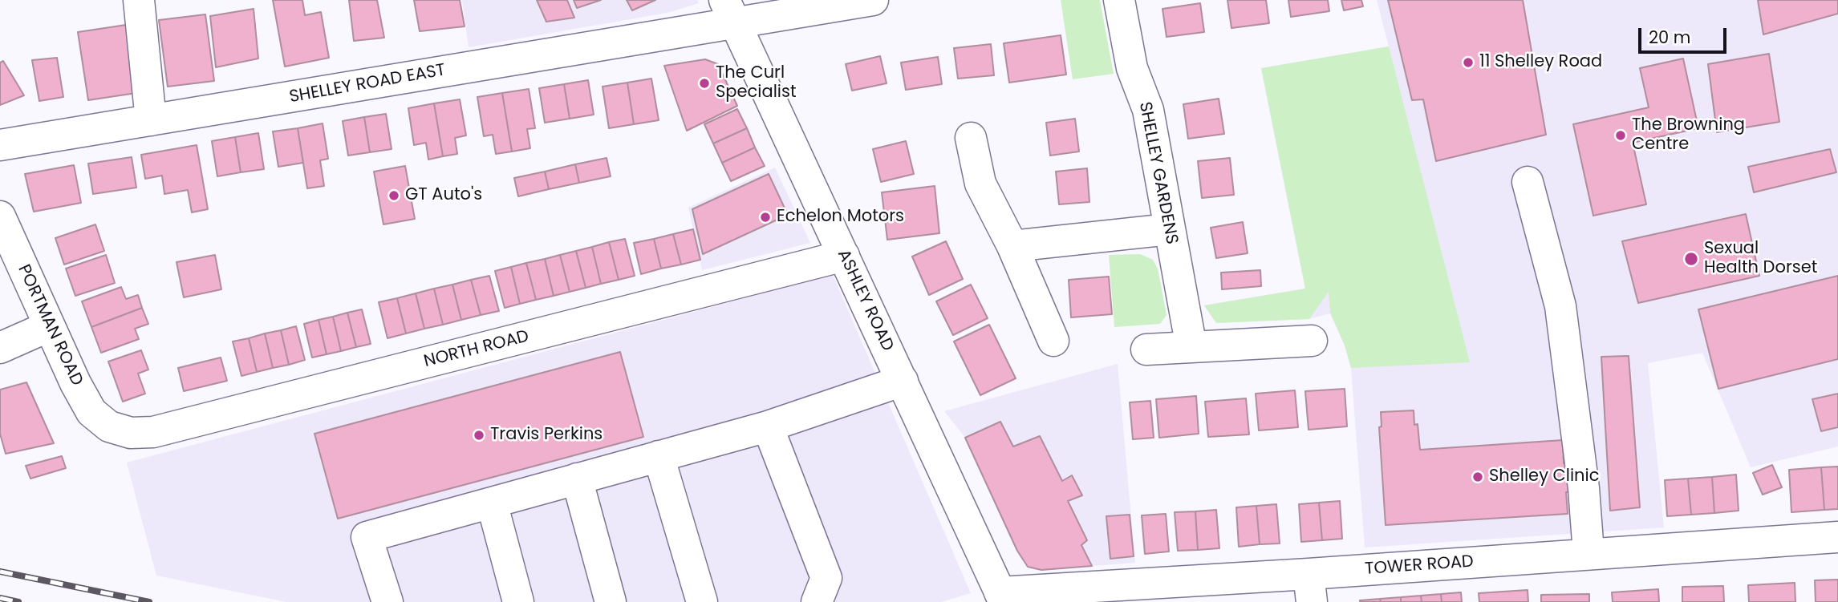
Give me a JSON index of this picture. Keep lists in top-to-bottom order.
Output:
{
  "streets": {
    "street": [
      "SHELLEY ROAD EAST",
      "SHELLEY GARDENS",
      "ASHLEY ROAD",
      "PORTMAN ROAD",
      "NORTH ROAD",
      "TOWER ROAD"
    ]
  },
  "crossings": [
    ["SHELLEY ROAD EAST", "ASHLEY ROAD"],
    ["ASHLEY ROAD", "NORTH ROAD"],
    ["ASHLEY ROAD", "TOWER ROAD"],
    ["PORTMAN ROAD", "NORTH ROAD"]
  ],
  "places": [
    "11 Shelley Road",
    "The Curl Specialist",
    "The Browning Centre",
    "GT Auto's",
    "Echelon Motors",
    "Sexual Health Dorset",
    "Travis Perkins",
    "Shelley Clinic"
  ],
  "scale_bar": "20 m"
}
